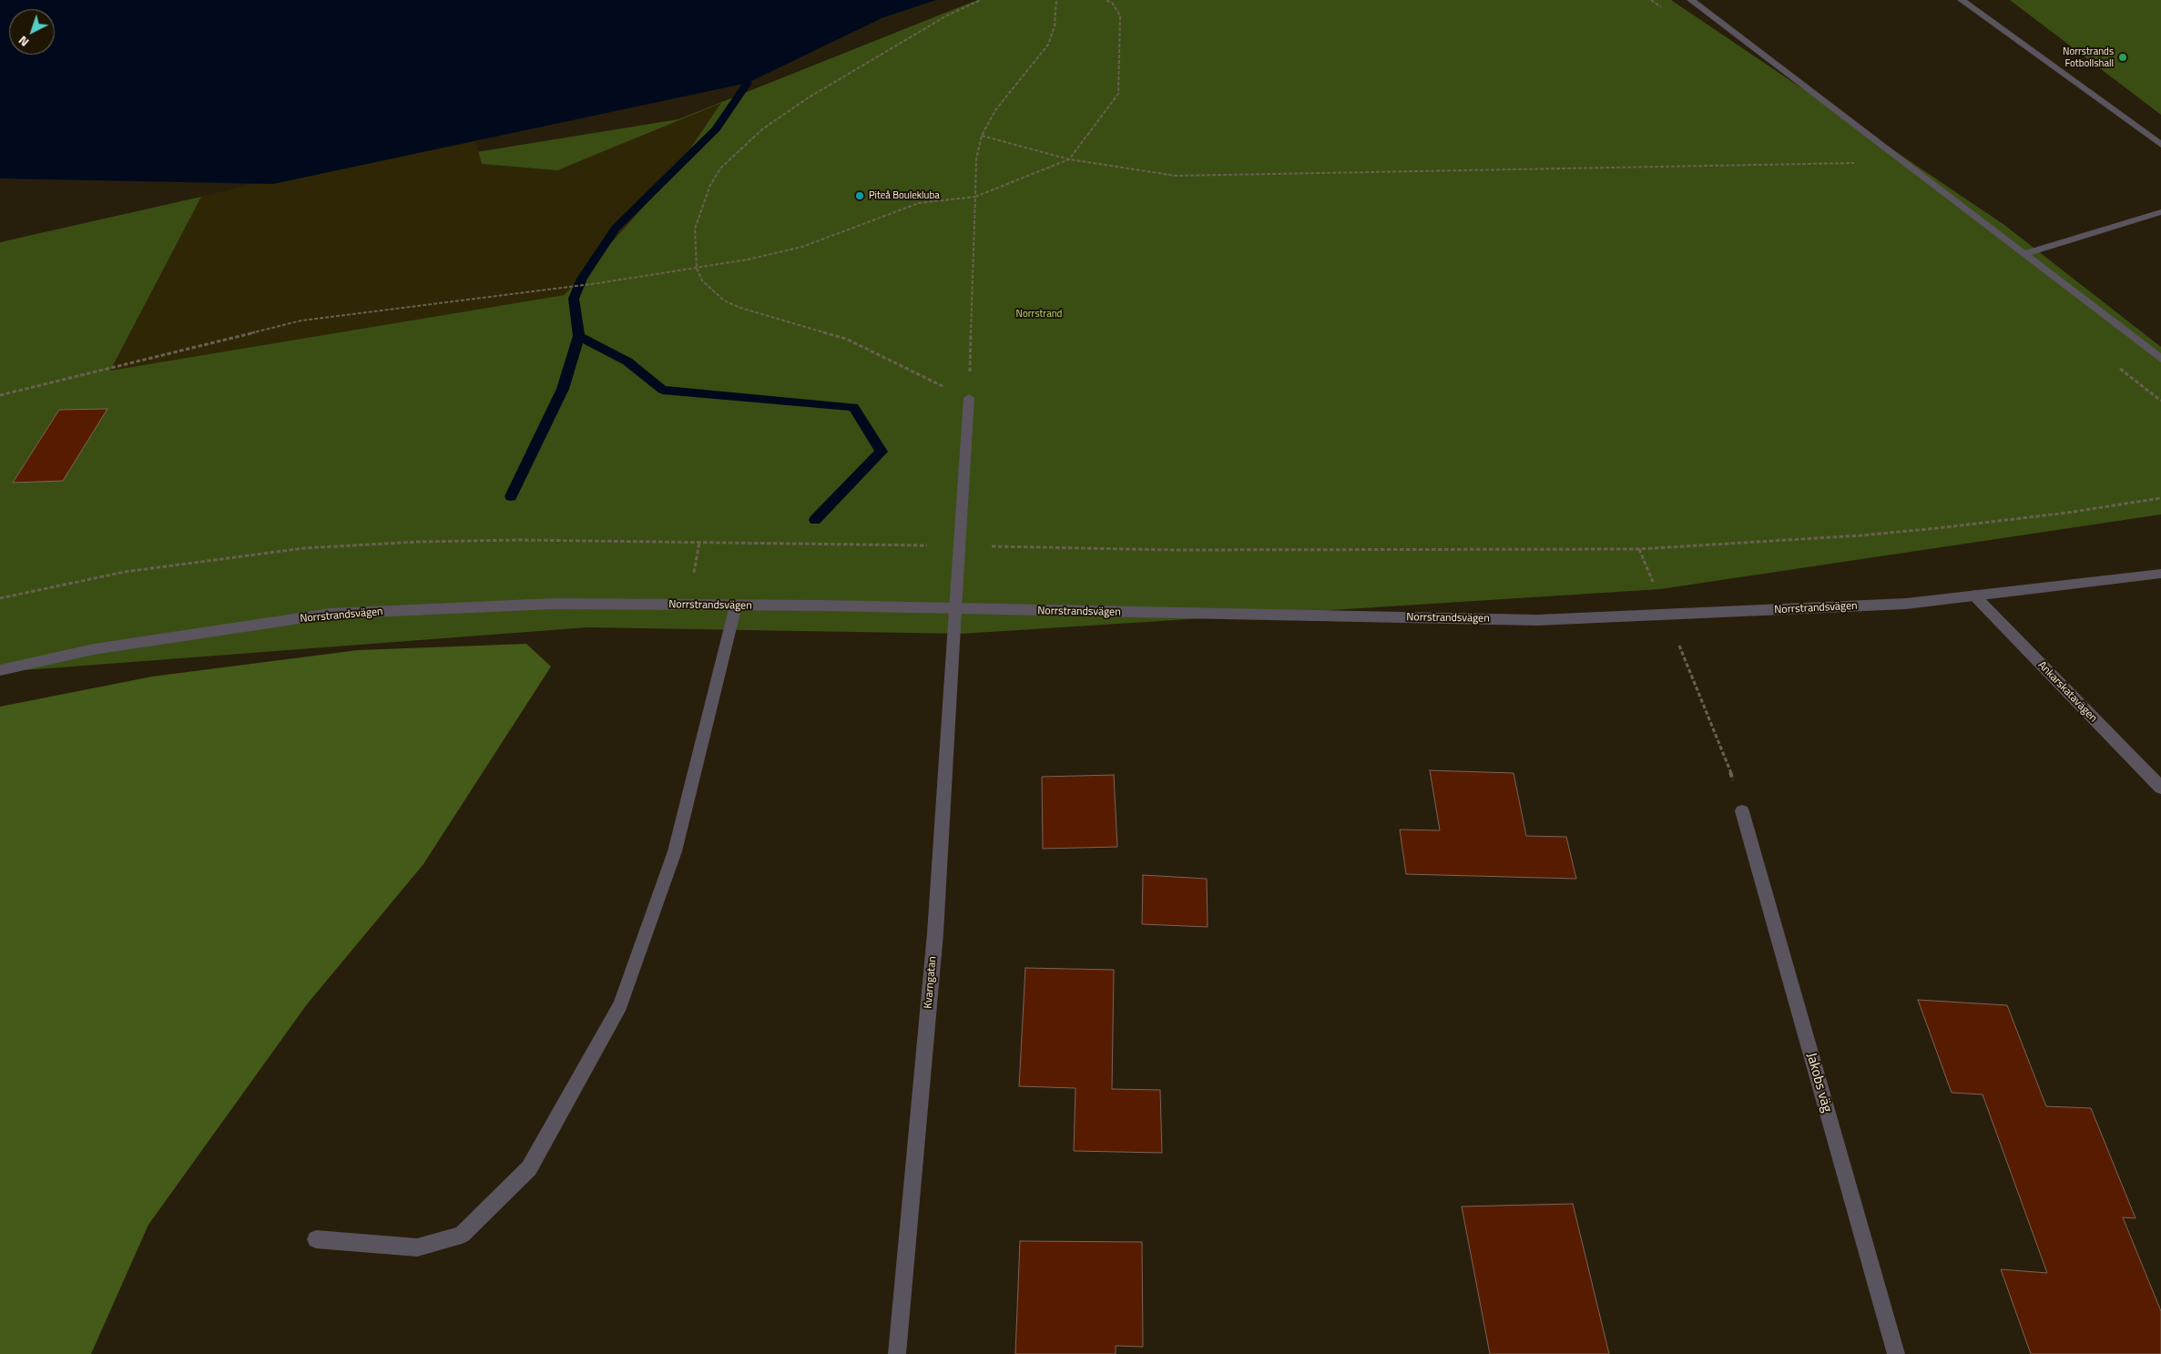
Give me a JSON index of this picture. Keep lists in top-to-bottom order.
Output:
{
  "streets": {
    "street": [
      "Norrstrandsvägen",
      "Ankarskatavägen",
      "Kvarngatan",
      "Jakobs väg"
    ]
  },
  "crossings": [
    ["Norrstrandsvägen", "Ankarskatavägen"],
    ["Norrstrandsvägen", "Kvarngatan"]
  ],
  "parks": ["Norrstrand"],
  "places": ["Norrstrands Fotbollshall", "Piteå Boulekluba"],
  "north": "bottom left"
}
